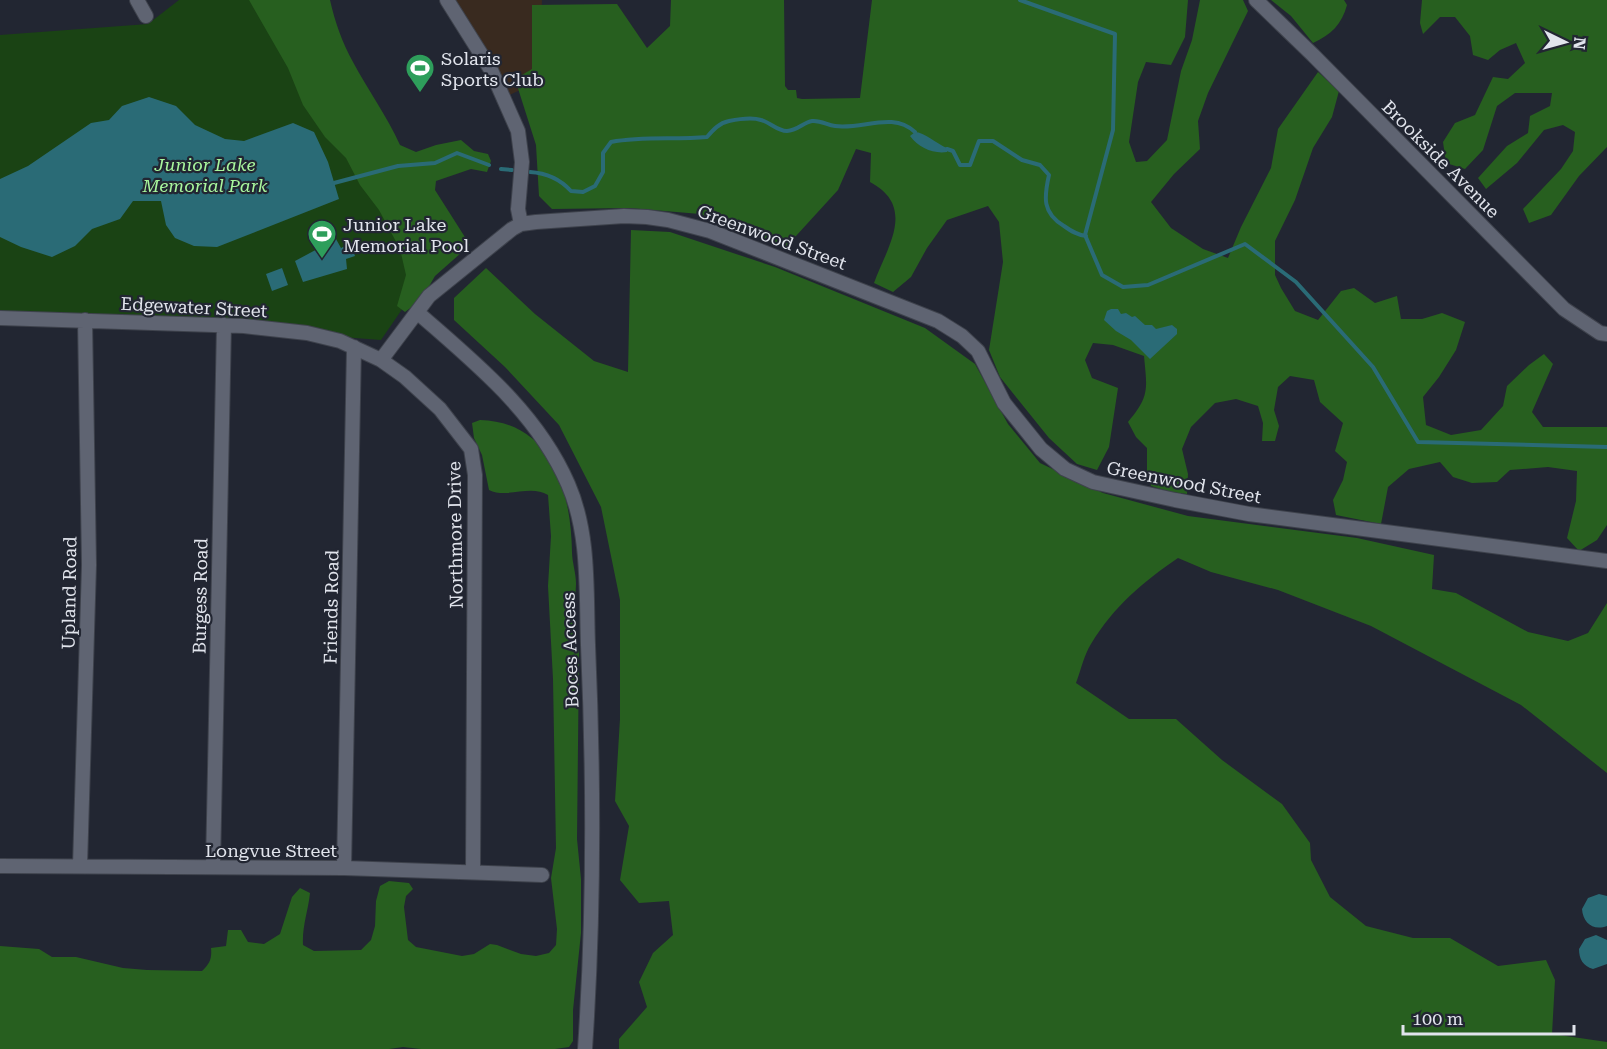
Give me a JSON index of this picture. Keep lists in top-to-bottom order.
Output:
{
  "streets": {
    "street": [
      "Brookside Avenue",
      "Greenwood Street",
      "Edgewater Street",
      "Northmore Drive",
      "Upland Road",
      "Burgess Road",
      "Friends Road",
      "Boces Access",
      "Longvue Street"
    ]
  },
  "crossings": [
    ["Edgewater Street", "Northmore Drive"],
    ["Edgewater Street", "Upland Road"],
    ["Edgewater Street", "Burgess Road"],
    ["Edgewater Street", "Friends Road"],
    ["Northmore Drive", "Longvue Street"],
    ["Upland Road", "Longvue Street"],
    ["Burgess Road", "Longvue Street"],
    ["Friends Road", "Longvue Street"]
  ],
  "parks": ["Junior Lake Memorial Park"],
  "places": {
    "sports": ["Solaris Sports Club", "Junior Lake Memorial Pool"]
  },
  "scale_bar": "100 m",
  "north": "right"
}
